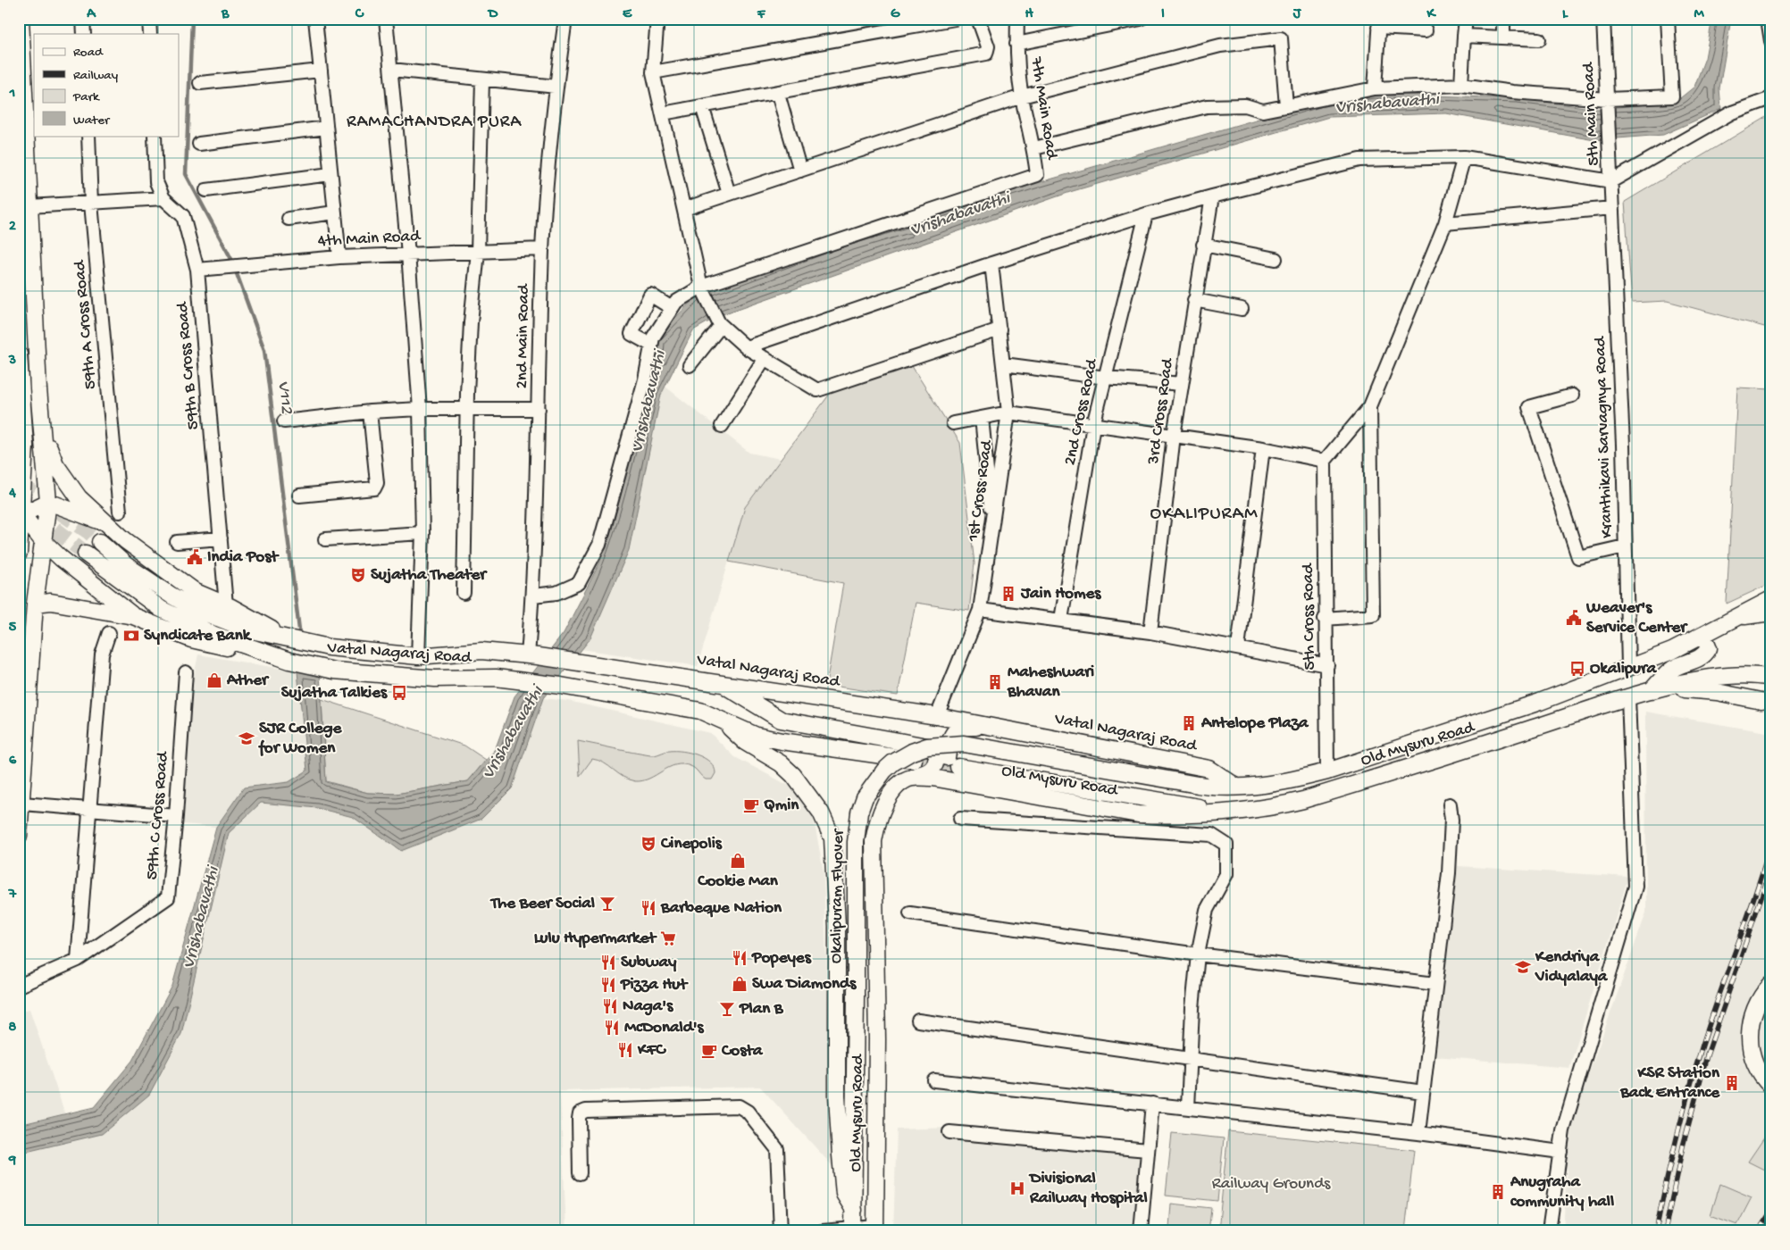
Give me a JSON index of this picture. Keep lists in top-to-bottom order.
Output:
{
  "streets": {
    "main road": ["Vatal Nagaraj Road", "Old Mysuru Road", "Okalipuram Flyover"],
    "street": [
      "7th Main Road",
      "5th Main Road",
      "4th Main Road",
      "59th A Cross Road",
      "2nd Main Road",
      "59th B Cross Road",
      "3rd Cross Road",
      "2nd Cross Road",
      "Kranthikavi Sarvagnya Road",
      "1st Cross Road",
      "5th Cross Road",
      "59th C Cross Road"
    ]
  },
  "crossings": [
    ["5th Main Road", "Kranthikavi Sarvagnya Road"],
    ["4th Main Road", "2nd Main Road"],
    ["4th Main Road", "59th B Cross Road"],
    ["2nd Main Road", "Vatal Nagaraj Road"],
    ["Kranthikavi Sarvagnya Road", "Old Mysuru Road"],
    ["1st Cross Road", "Vatal Nagaraj Road"],
    ["5th Cross Road", "Old Mysuru Road"],
    ["Vatal Nagaraj Road", "Old Mysuru Road"],
    ["Vatal Nagaraj Road", "Okalipuram Flyover"],
    ["Old Mysuru Road", "Okalipuram Flyover"]
  ],
  "districts": ["RAMACHANDRA PURA", "OKALIPURAM"],
  "water": ["Vrishabavathi", "V112"],
  "parks": ["Railway Grounds"],
  "places": {
    "public building": ["India Post", "Weaver's Service Center"],
    "theatre": ["Sujatha Theater", "Cinepolis"],
    "building": [
      "Jain Homes",
      "Maheshwari Bhavan",
      "Antelope Plaza",
      "KSR Station Back Entrance",
      "Anugraha community hall"
    ],
    "bank": ["Syndicate Bank"],
    "bus stop": ["Okalipura", "Sujatha Talkies"],
    "shop": ["Ather", "Cookie Man", "Swa Diamonds"],
    "school or university": ["SJR College for Women", "Kendriya Vidyalaya"],
    "cafe": ["Qmin", "Costa"],
    "bar": ["The Beer Social", "Plan B"],
    "restaurant": [
      "Barbeque Nation",
      "Popeyes",
      "Subway",
      "Pizza Hut",
      "Naga's",
      "McDonald's",
      "KFC"
    ],
    "supermarket": ["Lulu Hypermarket"],
    "hospital": ["Divisional Railway Hospital"]
  },
  "legend": [
    "Road",
    "Railway",
    "Park",
    "Water"
  ],
  "grid": {
    "columns": [
      "A",
      "B",
      "C",
      "D",
      "E",
      "F",
      "G",
      "H",
      "I",
      "J",
      "K",
      "L",
      "M"
    ],
    "rows": [
      "1",
      "2",
      "3",
      "4",
      "5",
      "6",
      "7",
      "8",
      "9"
    ]
  }
}
